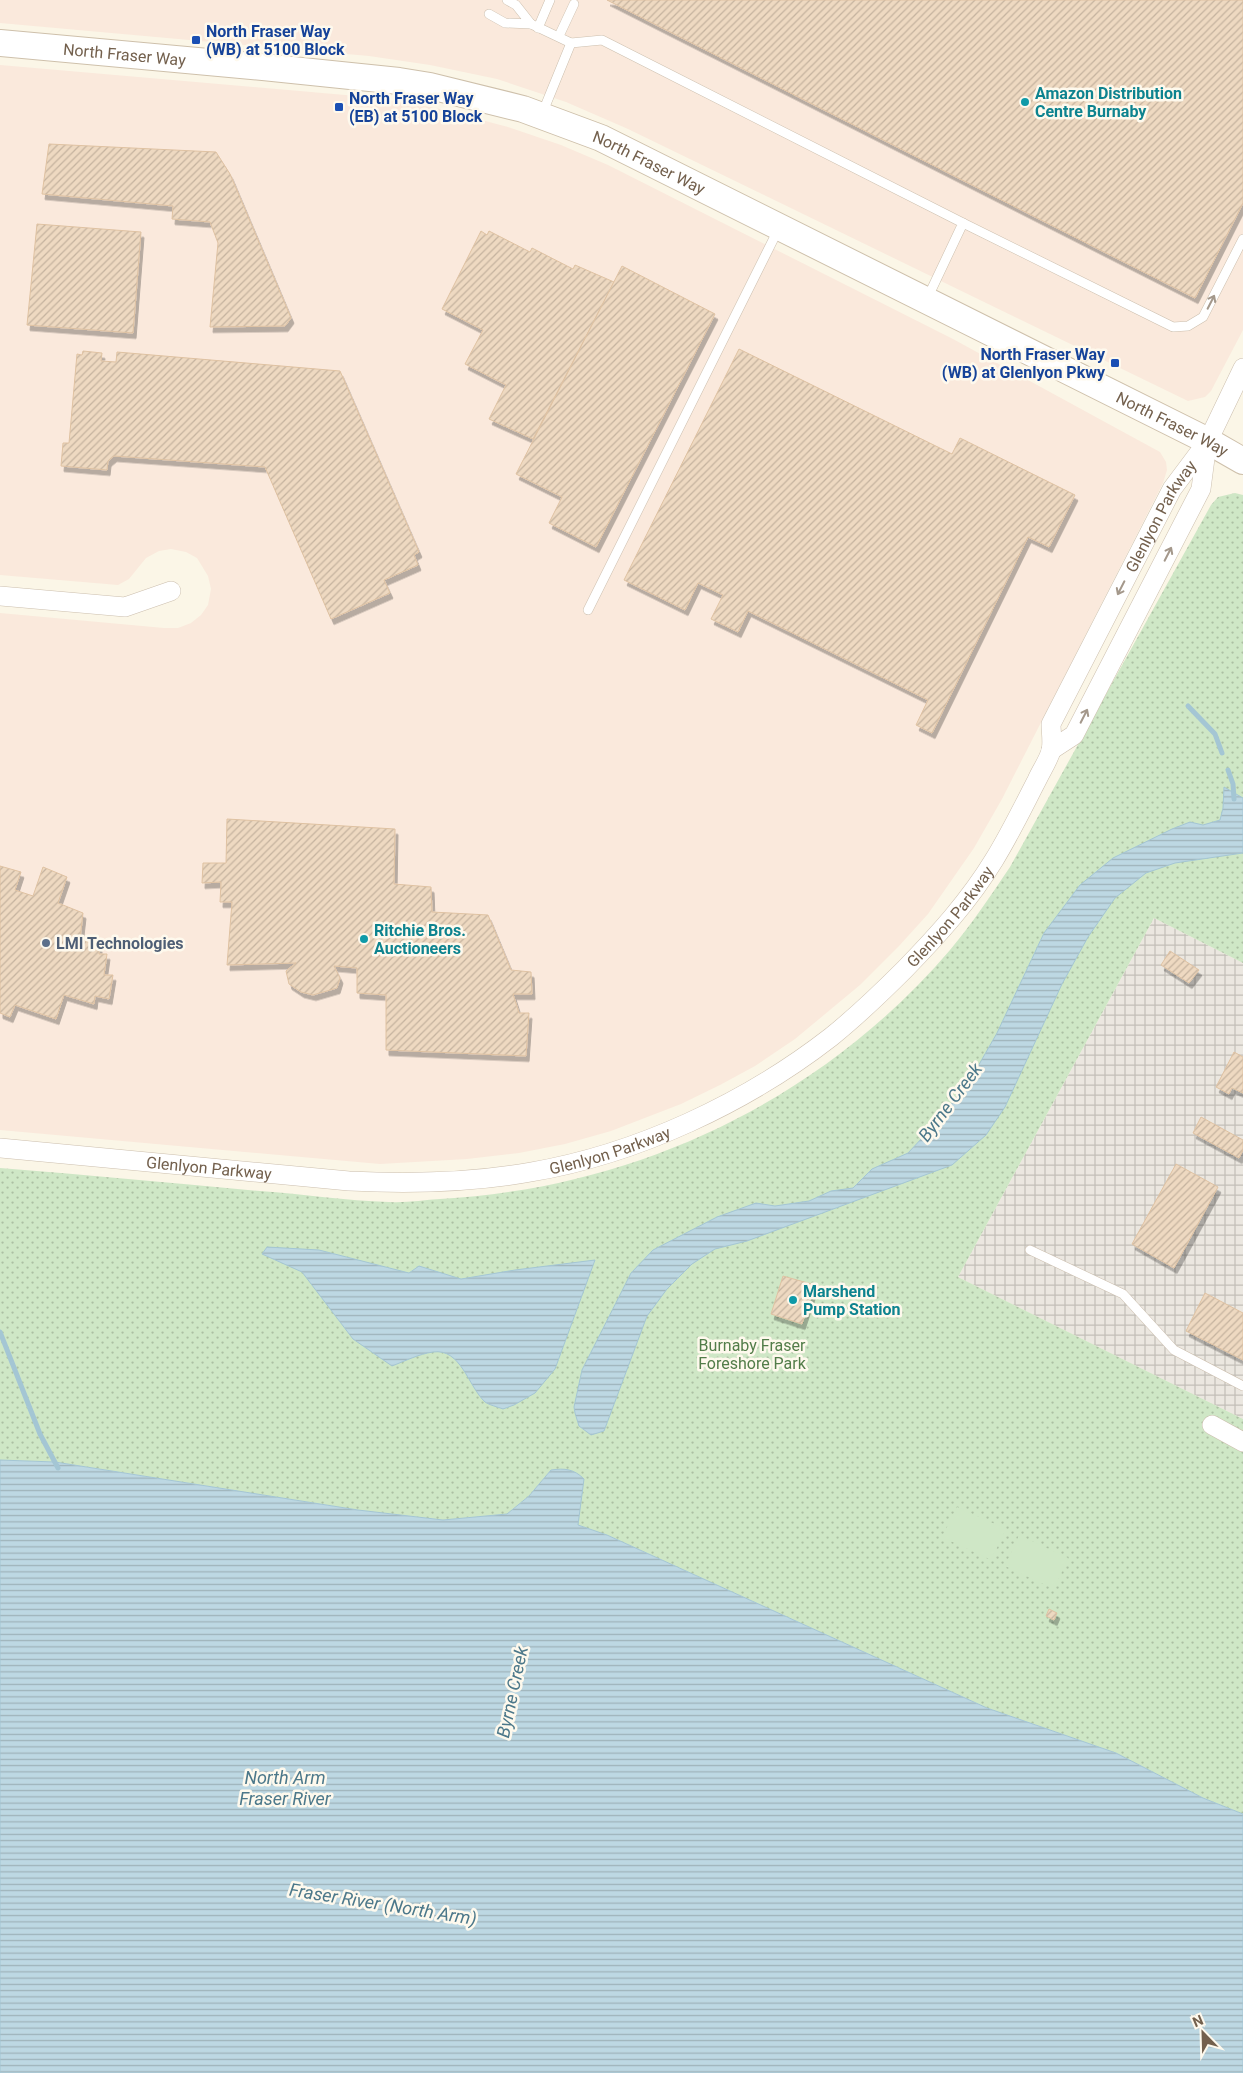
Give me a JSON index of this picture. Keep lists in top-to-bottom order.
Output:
{
  "streets": {
    "street": ["North Fraser Way", "Glenlyon Parkway"]
  },
  "crossings": [
    ["North Fraser Way", "Glenlyon Parkway"]
  ],
  "water": ["Byrne Creek", "North Arm Fraser River", "Fraser River (North Arm)"],
  "parks": ["Burnaby Fraser Foreshore Park"],
  "places": {
    "transit": ["North Fraser Way (WB) at 5100 Block", "North Fraser Way (EB) at 5100 Block", "North Fraser Way (WB) at Glenlyon Pkwy"],
    "other": [
      "Amazon Distribution Centre Burnaby",
      "Ritchie Bros. Auctioneers",
      "LMI Technologies",
      "Marshend Pump Station"
    ]
  },
  "north": "top left"
}
